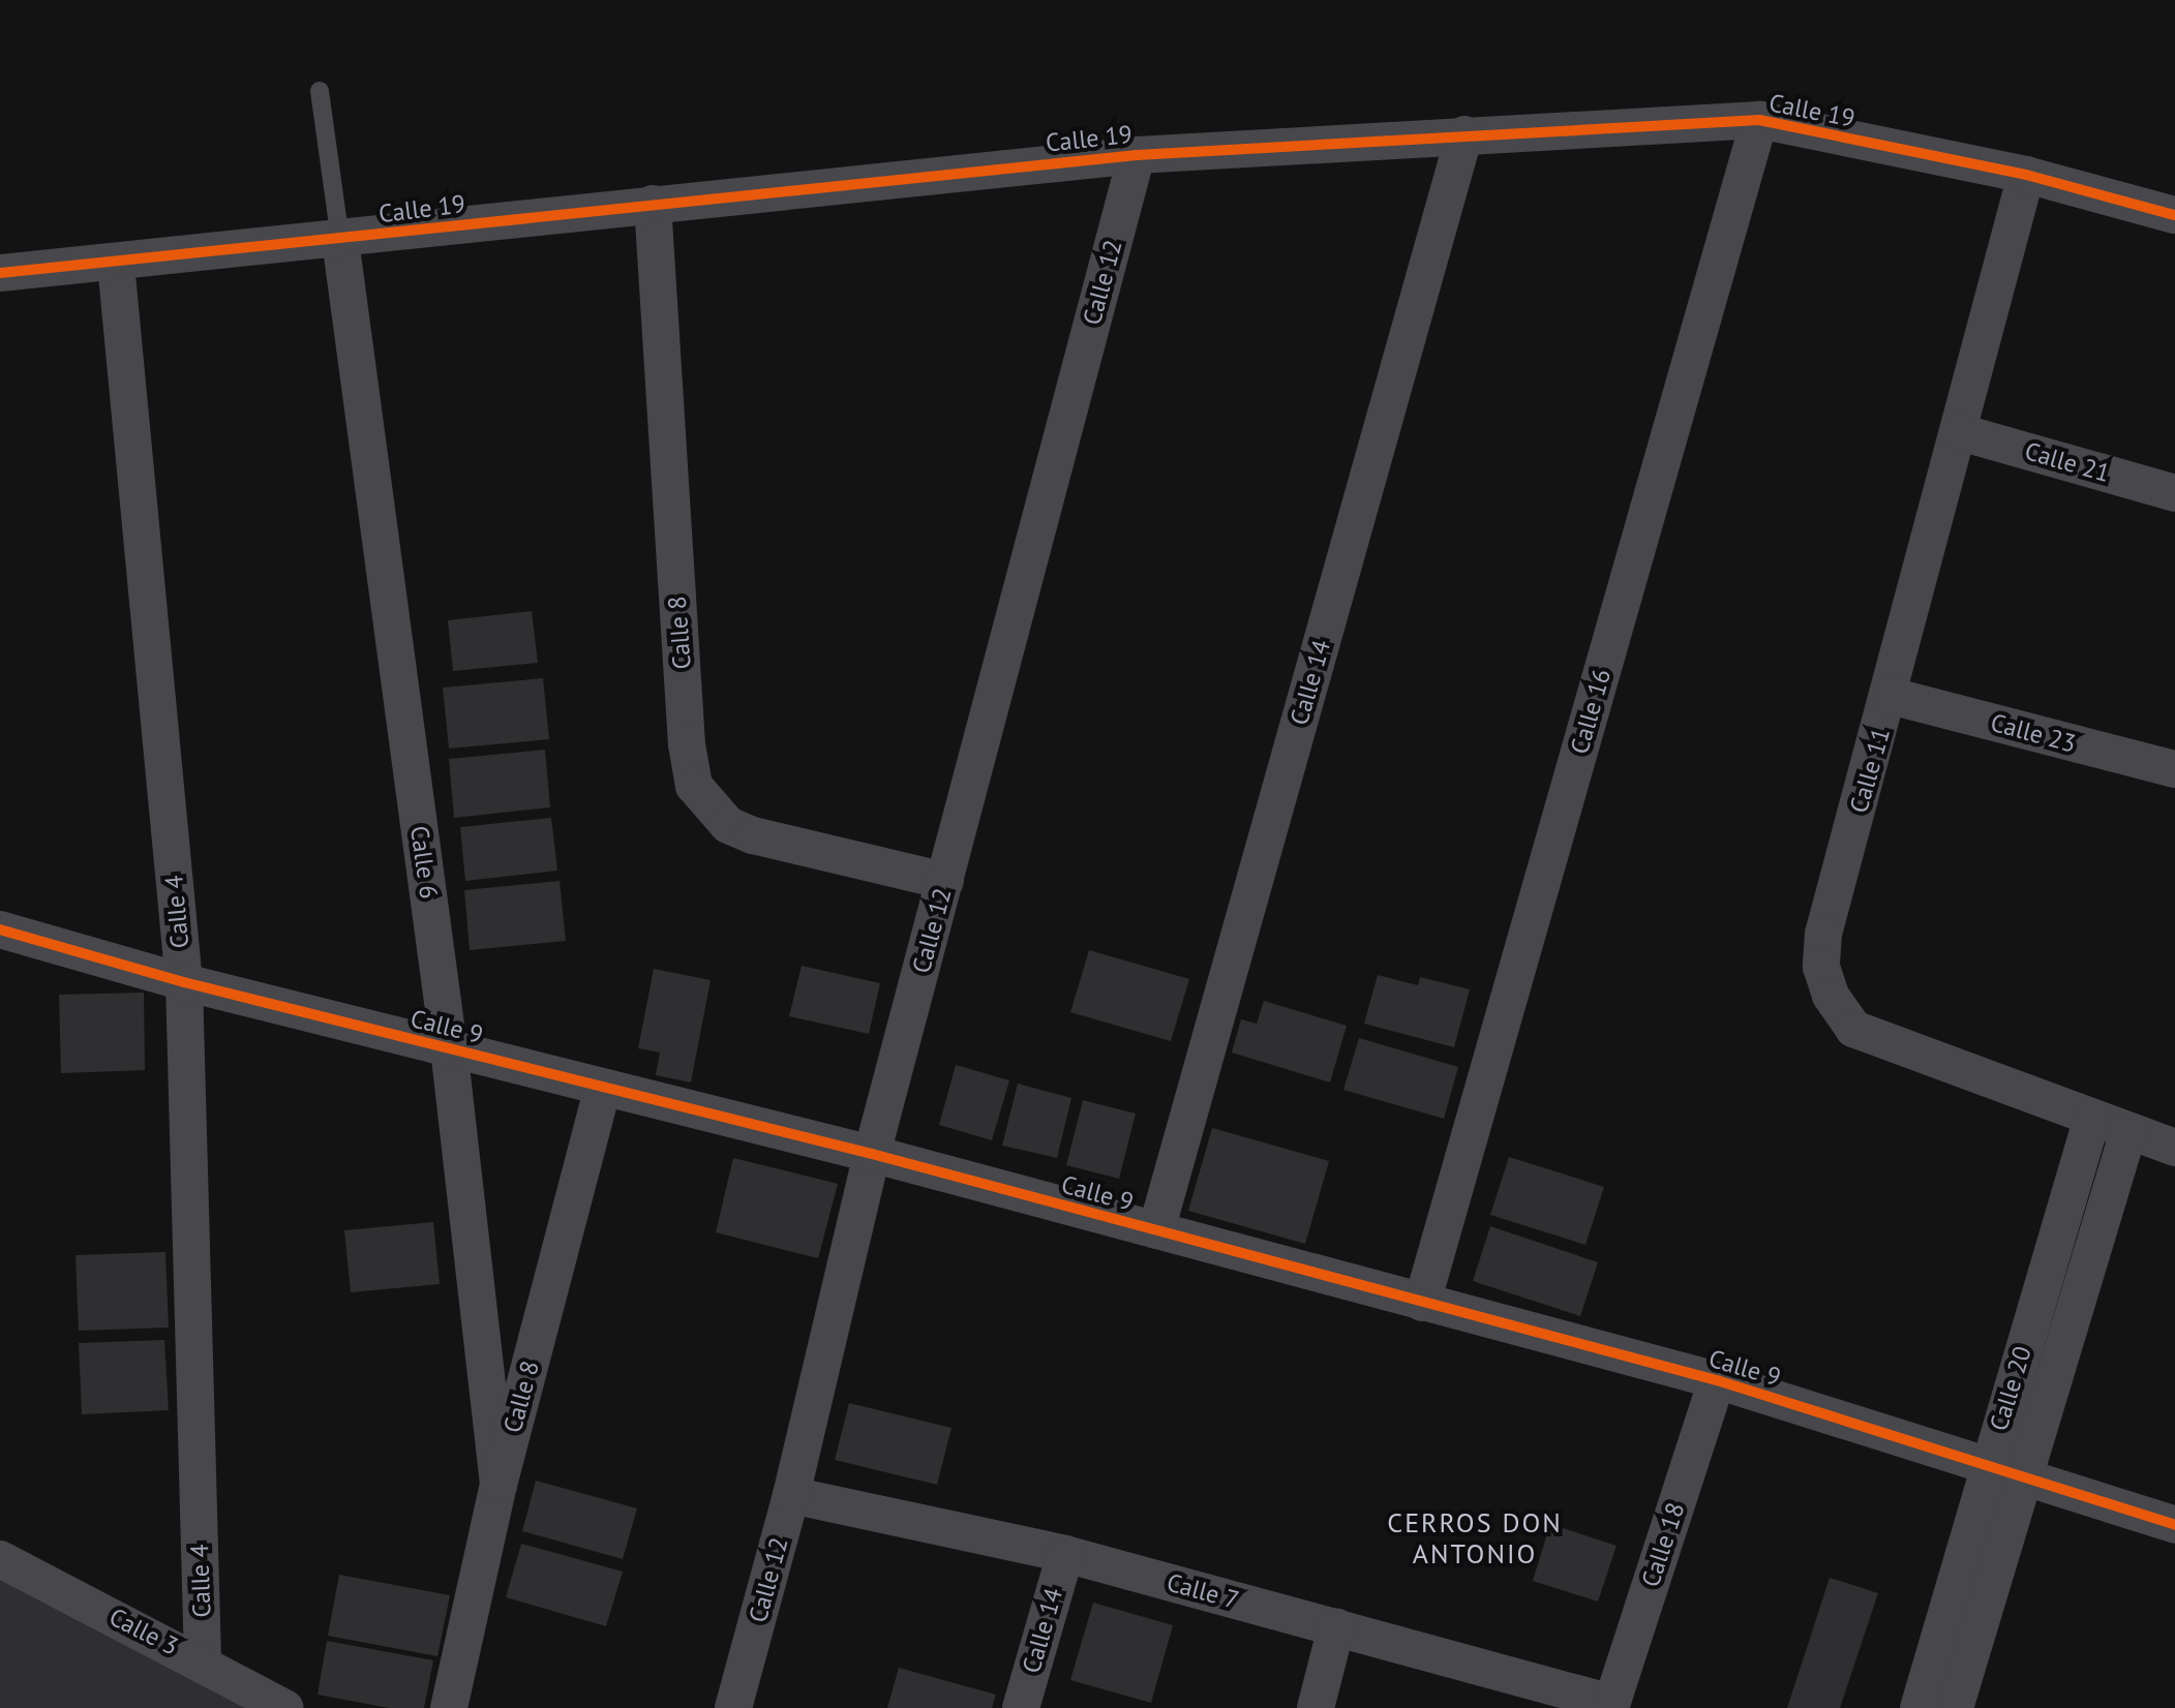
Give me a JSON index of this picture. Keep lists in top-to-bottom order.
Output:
{
  "streets": {
    "street": [
      "Calle 19",
      "Calle 12",
      "Calle 21",
      "Calle 8",
      "Calle 14",
      "Calle 16",
      "Calle 23",
      "Calle 11",
      "Calle 6",
      "Calle 4",
      "Calle 9",
      "Calle 20",
      "Calle 18",
      "Calle 7",
      "Calle 3"
    ]
  },
  "crossings": [
    ["Calle 19", "Calle 12"],
    ["Calle 19", "Calle 8"],
    ["Calle 19", "Calle 14"],
    ["Calle 19", "Calle 16"],
    ["Calle 19", "Calle 11"],
    ["Calle 19", "Calle 6"],
    ["Calle 19", "Calle 4"],
    ["Calle 12", "Calle 8"],
    ["Calle 12", "Calle 9"],
    ["Calle 12", "Calle 7"],
    ["Calle 21", "Calle 11"],
    ["Calle 8", "Calle 6"],
    ["Calle 8", "Calle 9"],
    ["Calle 14", "Calle 9"],
    ["Calle 14", "Calle 7"],
    ["Calle 16", "Calle 9"],
    ["Calle 23", "Calle 11"],
    ["Calle 11", "Calle 20"],
    ["Calle 6", "Calle 9"],
    ["Calle 4", "Calle 9"],
    ["Calle 4", "Calle 3"],
    ["Calle 9", "Calle 20"],
    ["Calle 9", "Calle 18"],
    ["Calle 18", "Calle 7"]
  ],
  "districts": ["CERROS DON ANTONIO"]
}
